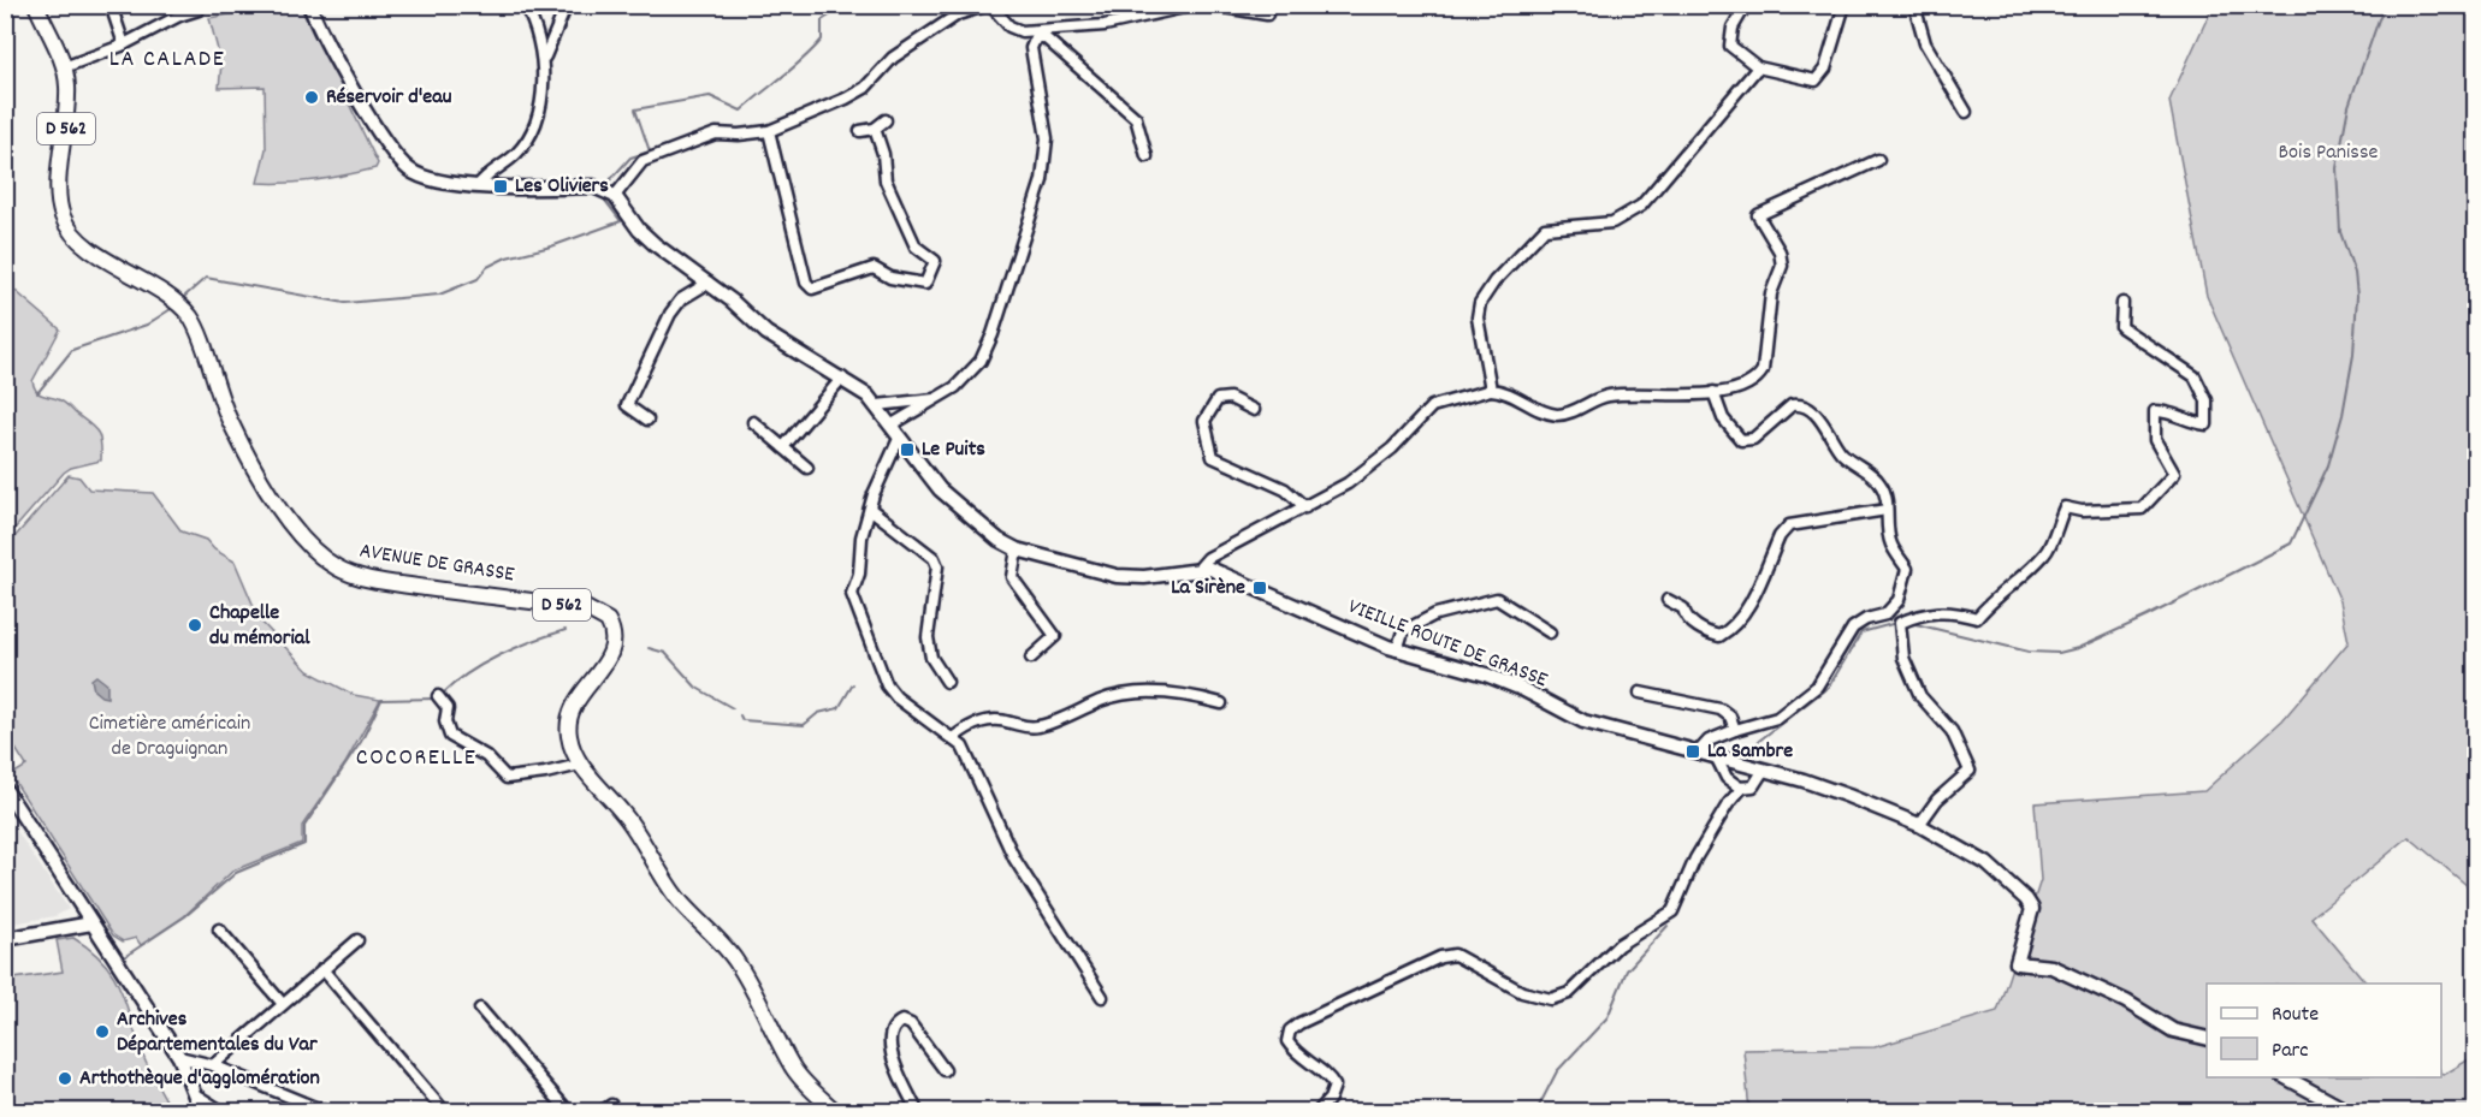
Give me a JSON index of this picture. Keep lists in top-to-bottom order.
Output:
{
  "streets": {
    "main road": ["D 562", "AVENUE DE GRASSE"],
    "street": ["VIEILLE ROUTE DE GRASSE"]
  },
  "districts": ["LA CALADE", "COCORELLE"],
  "parks": ["Bois Panisse", "Cimetière américain de Draguignan"],
  "places": {
    "other": [
      "Réservoir d'eau",
      "Chapelle du mémorial",
      "Archives Départementales du Var",
      "Arthothèque d'agglomération"
    ],
    "transit": [
      "Les Oliviers",
      "Le Puits",
      "La Sirène",
      "La Sambre"
    ]
  },
  "legend": ["Route", "Parc"]
}
